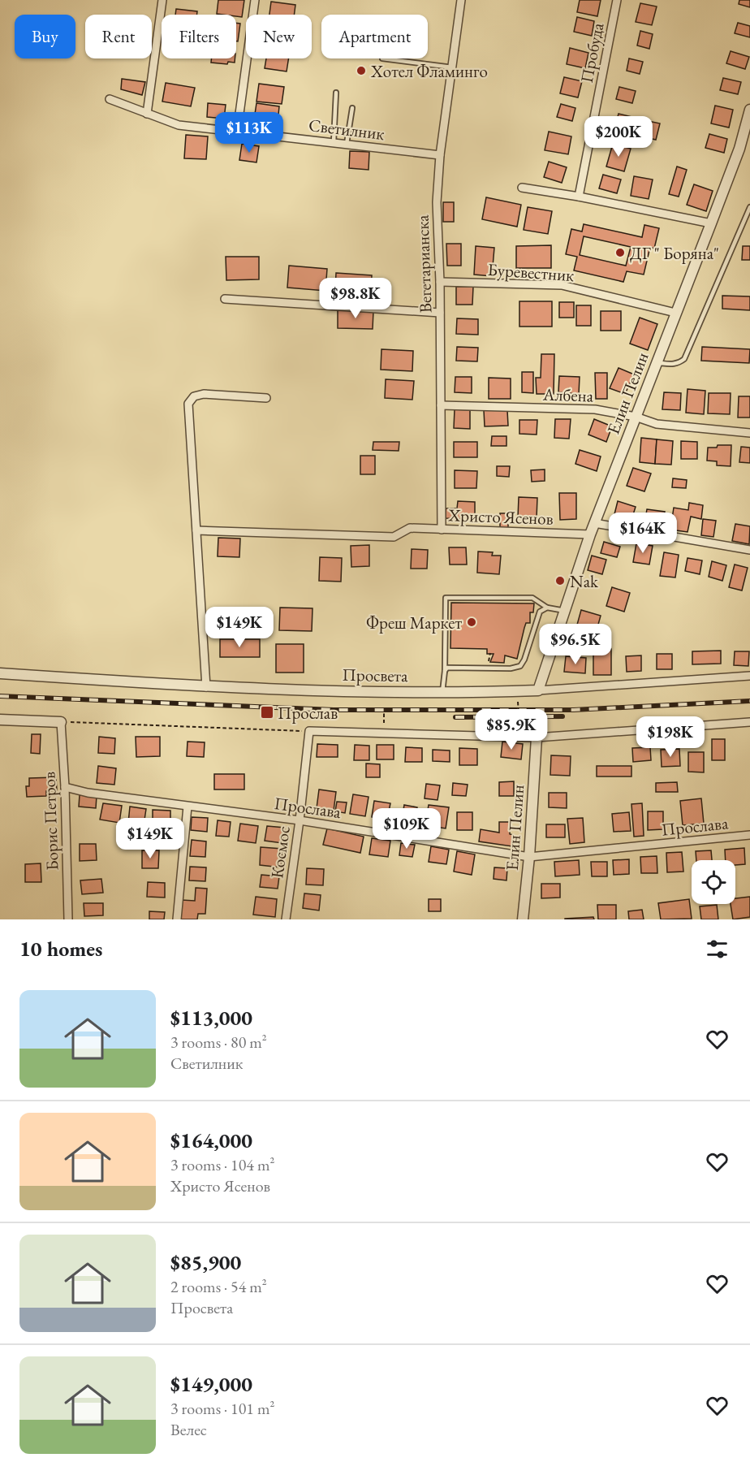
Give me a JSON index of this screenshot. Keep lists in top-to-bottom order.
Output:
{
  "streets": {
    "street": [
      "Пробуда",
      "Светилник",
      "Вегетарианска",
      "Буревестник",
      "Елин Пелин",
      "Албена",
      "Христо Ясенов",
      "Просвета",
      "Прослава",
      "Борис Петров",
      "Космос"
    ]
  },
  "crossings": [
    ["Светилник", "Вегетарианска"],
    ["Вегетарианска", "Буревестник"],
    ["Вегетарианска", "Албена"],
    ["Вегетарианска", "Христо Ясенов"],
    ["Буревестник", "Елин Пелин"],
    ["Елин Пелин", "Албена"],
    ["Елин Пелин", "Христо Ясенов"],
    ["Елин Пелин", "Просвета"],
    ["Елин Пелин", "Прослава"],
    ["Прослава", "Борис Петров"],
    ["Прослава", "Космос"]
  ],
  "places": {
    "other": [
      "Хотел Фламинго",
      "ДГ \" Боряна\"",
      "Nak",
      "Фреш Маркет"
    ],
    "transit": ["Прослав"]
  },
  "page": {
    "chip": [
      "Buy",
      "Rent",
      "Filters",
      "New",
      "Apartment"
    ],
    "price": [
      "$113K",
      "$200K",
      "$98.8K",
      "$164K",
      "$149K",
      "$96.5K",
      "$85.9K",
      "$198K",
      "$109K",
      "$149K"
    ],
    "heading": "10 homes",
    "list": [
      {
        "name": "$113,000",
        "note": "3 rooms · 80 m² · Светилник"
      },
      {
        "name": "$164,000",
        "note": "3 rooms · 104 m² · Христо Ясенов"
      },
      {
        "name": "$85,900",
        "note": "2 rooms · 54 m² · Просвета"
      },
      {
        "name": "$149,000",
        "note": "3 rooms · 101 m² · Велес"
      }
    ]
  }
}
